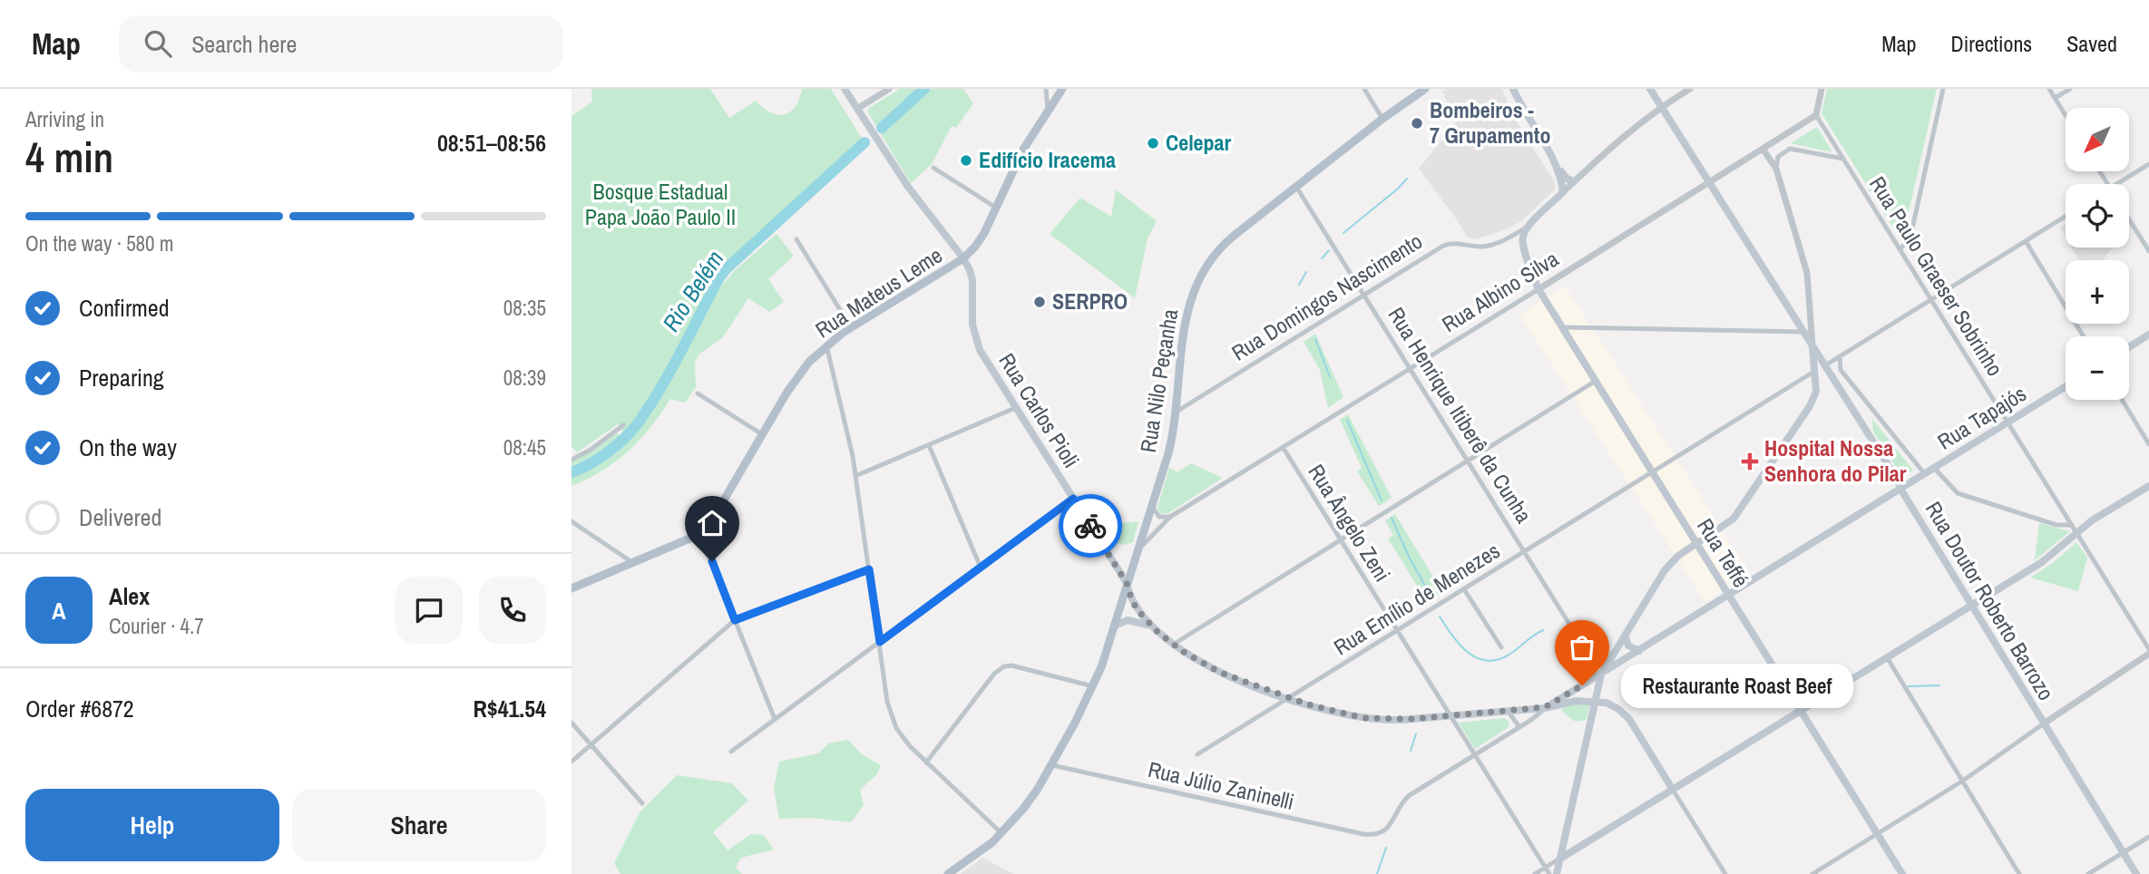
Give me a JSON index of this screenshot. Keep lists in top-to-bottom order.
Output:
{
  "streets": {
    "main road": [
      "Rua Mateus Leme",
      "Rua Domingos Nascimento",
      "Rua Nilo Peçanha",
      "Rua Carlos Pioli",
      "Rua Tapajós",
      "Rua Teffé",
      "Rua Doutor Roberto Barrozo"
    ],
    "street": [
      "Rua Paulo Graeser Sobrinho",
      "Rua Albino Silva",
      "Rua Henrique Itiberê da Cunha",
      "Rua Ângelo Zeni",
      "Rua Emílio de Menezes",
      "Rua Júlio Zaninelli"
    ]
  },
  "crossings": [
    ["Rua Paulo Graeser Sobrinho", "Rua Albino Silva"],
    ["Rua Paulo Graeser Sobrinho", "Rua Tapajós"],
    ["Rua Albino Silva", "Rua Nilo Peçanha"],
    ["Rua Albino Silva", "Rua Henrique Itiberê da Cunha"],
    ["Rua Albino Silva", "Rua Ângelo Zeni"],
    ["Rua Albino Silva", "Rua Teffé"],
    ["Rua Albino Silva", "Rua Doutor Roberto Barrozo"],
    ["Rua Mateus Leme", "Rua Carlos Pioli"],
    ["Rua Domingos Nascimento", "Rua Nilo Peçanha"],
    ["Rua Domingos Nascimento", "Rua Henrique Itiberê da Cunha"],
    ["Rua Domingos Nascimento", "Rua Teffé"],
    ["Rua Domingos Nascimento", "Rua Doutor Roberto Barrozo"],
    ["Rua Nilo Peçanha", "Rua Carlos Pioli"],
    ["Rua Nilo Peçanha", "Rua Henrique Itiberê da Cunha"],
    ["Rua Nilo Peçanha", "Rua Júlio Zaninelli"],
    ["Rua Carlos Pioli", "Rua Tapajós"],
    ["Rua Carlos Pioli", "Rua Ângelo Zeni"],
    ["Rua Carlos Pioli", "Rua Emílio de Menezes"],
    ["Rua Henrique Itiberê da Cunha", "Rua Emílio de Menezes"],
    ["Rua Tapajós", "Rua Ângelo Zeni"],
    ["Rua Tapajós", "Rua Teffé"],
    ["Rua Tapajós", "Rua Doutor Roberto Barrozo"],
    ["Rua Tapajós", "Rua Júlio Zaninelli"],
    ["Rua Ângelo Zeni", "Rua Emílio de Menezes"],
    ["Rua Teffé", "Rua Emílio de Menezes"]
  ],
  "water": ["Rio Belém"],
  "parks": ["Bosque Estadual Papa João Paulo II"],
  "places": {
    "other": [
      "Bombeiros - 7 Grupamento",
      "Celepar",
      "Edifício Iracema",
      "SERPRO",
      "Restaurante Roast Beef"
    ],
    "health": ["Hospital Nossa Senhora do Pilar"]
  },
  "north": "bottom left",
  "page": {
    "header": "Map",
    "search": "Search here",
    "nav": ["Map", "Directions", "Saved"],
    "heading": ["4 min", "Arriving in", "08:51–08:56"],
    "panel": [
      "Alex",
      "Courier · 4.7",
      "Order #6872",
      "R$41.54"
    ],
    "map_buttons": ["+", "−"],
    "bar": "On the way · 580 m",
    "list": [
      ["Confirmed", "08:35"],
      ["Preparing", "08:39"],
      ["On the way", "08:45"],
      "Delivered"
    ],
    "round": "A",
    "bubble": "Restaurante Roast Beef",
    "buttons": ["Help", "Share"]
  }
}
